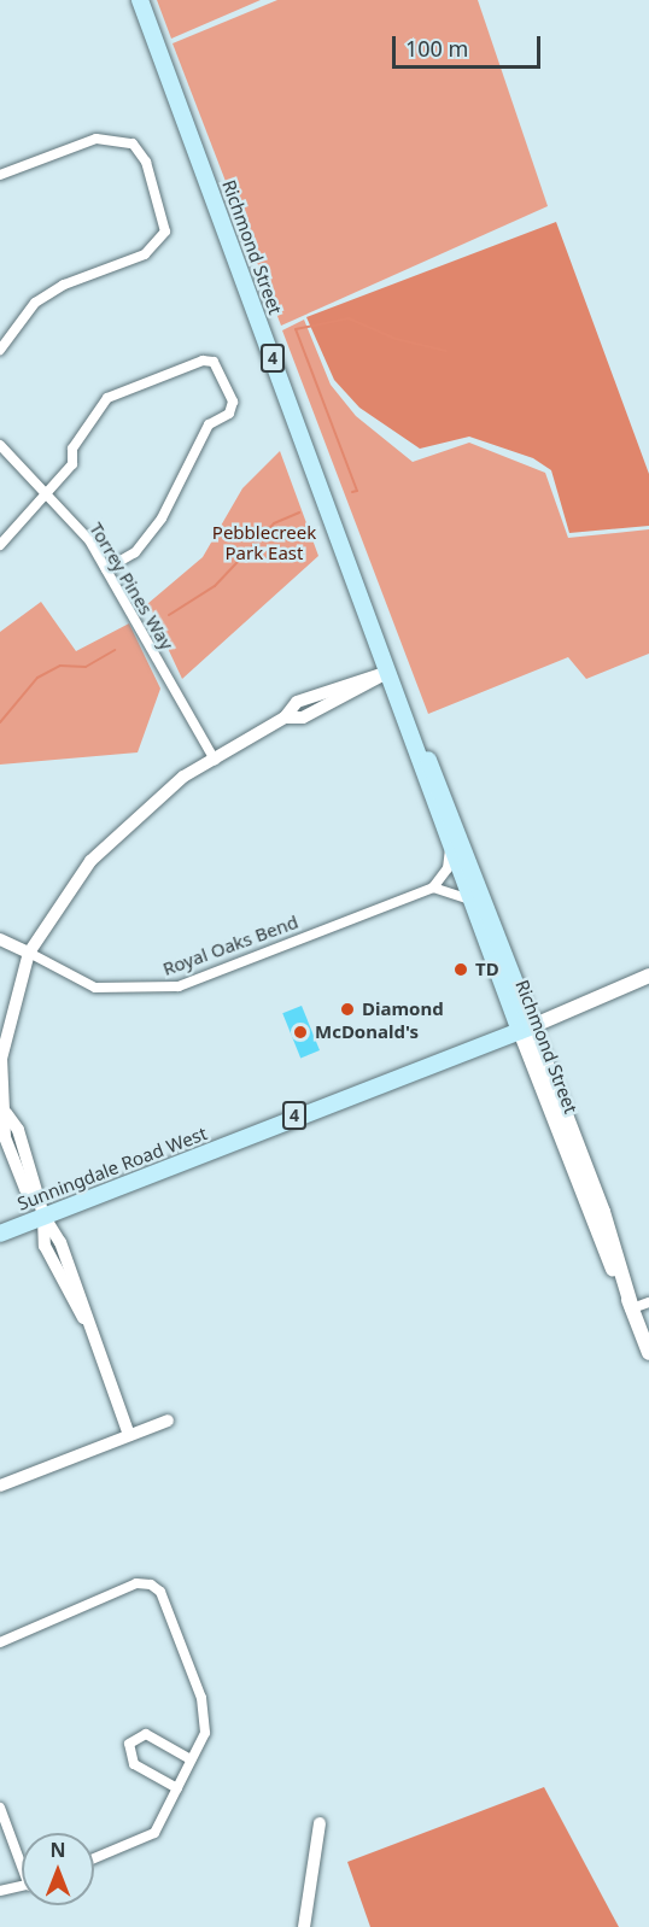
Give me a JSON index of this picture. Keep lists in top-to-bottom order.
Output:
{
  "streets": {
    "main road": ["Richmond Street", "4", "Sunningdale Road West"],
    "street": ["Torrey Pines Way", "Royal Oaks Bend"]
  },
  "crossings": [
    ["Richmond Street", "Sunningdale Road West"]
  ],
  "parks": ["Pebblecreek Park East"],
  "places": ["TD", "Diamond", "McDonald's"],
  "scale_bar": "100 m",
  "north": "top"
}
